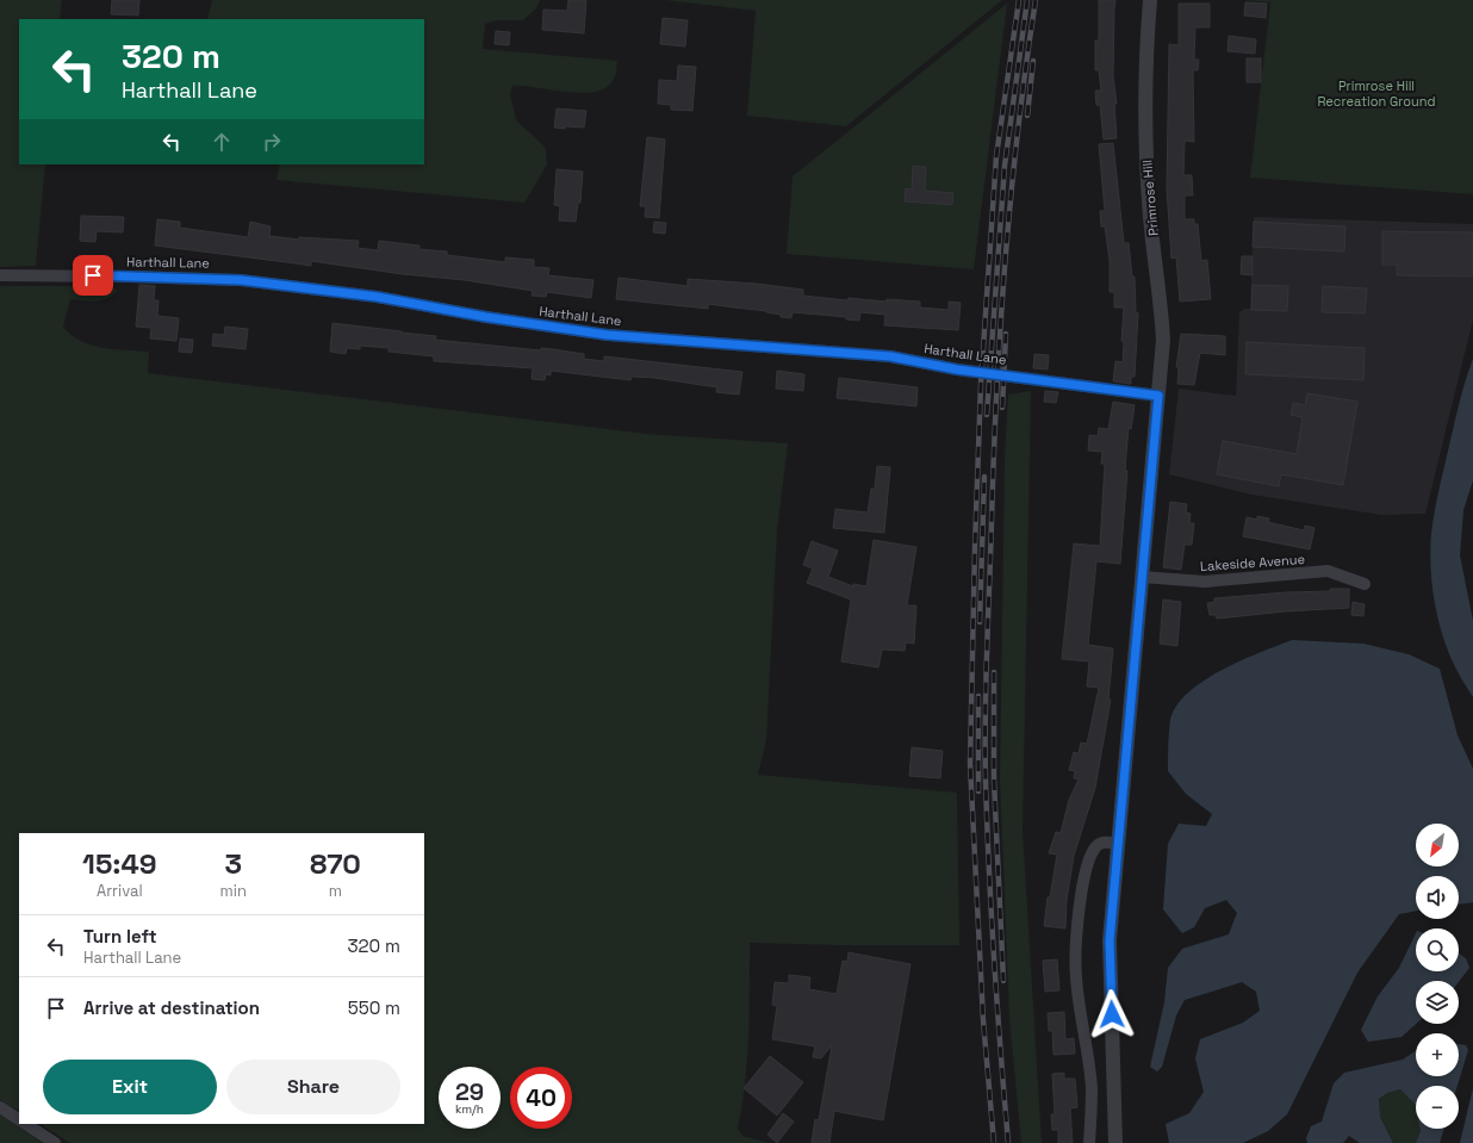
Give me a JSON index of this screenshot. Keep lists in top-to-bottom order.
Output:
{
  "streets": {
    "street": ["Primrose Hill", "Harthall Lane", "Lakeside Avenue"]
  },
  "crossings": [
    ["Primrose Hill", "Harthall Lane"],
    ["Primrose Hill", "Lakeside Avenue"]
  ],
  "parks": ["Primrose Hill Recreation Ground"],
  "north": "bottom left",
  "page": {
    "turn": ["320 m", "Harthall Lane"],
    "map_buttons": ["+", "−"],
    "eta": [
      "15:49",
      "Arrival",
      "3",
      "min",
      "870",
      "m"
    ],
    "list": [
      {
        "name": "Turn left",
        "note": "Harthall Lane",
        "value": "320 m"
      },
      {
        "name": "Arrive at destination",
        "value": "550 m"
      }
    ],
    "buttons": ["Exit", "Share"],
    "speed": "29 km/h",
    "limit": "40"
  }
}
